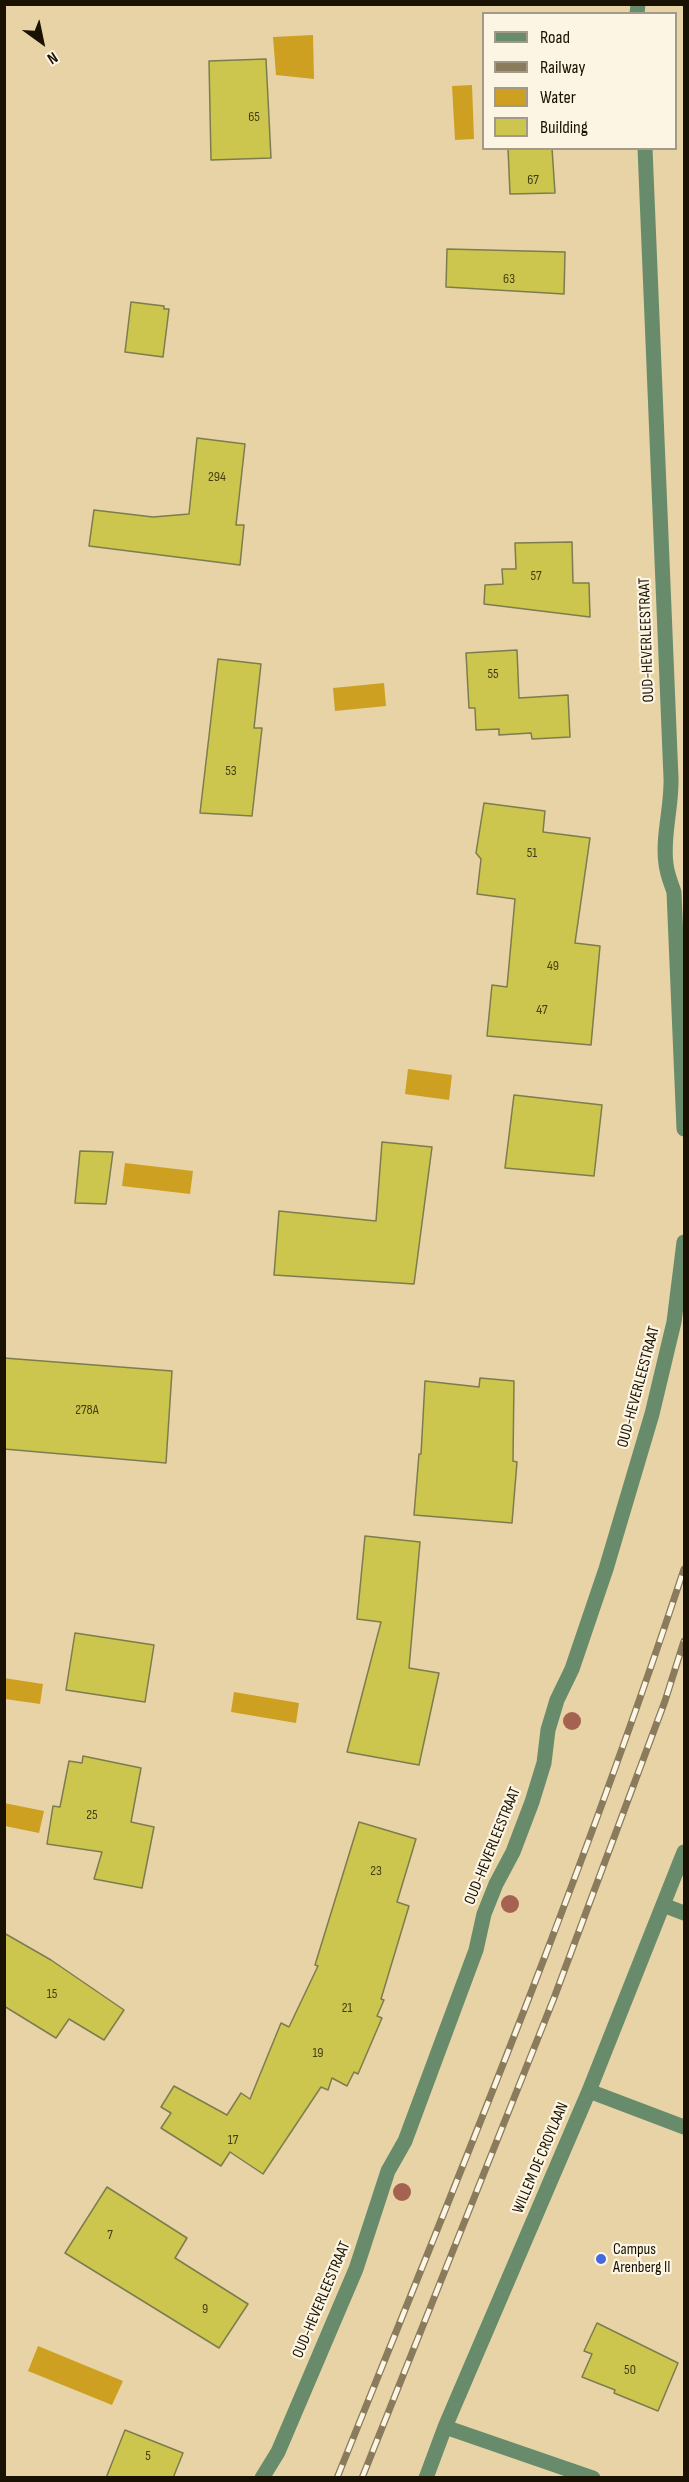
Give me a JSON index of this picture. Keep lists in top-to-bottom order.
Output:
{
  "streets": {
    "street": ["OUD-HEVERLEESTRAAT", "WILLEM DE CROYLAAN"]
  },
  "places": ["Campus Arenberg II"],
  "house_numbers": [
    "65",
    "67",
    "63",
    "294",
    "57",
    "55",
    "53",
    "51",
    "49",
    "47",
    "278A",
    "25",
    "23",
    "15",
    "21",
    "19",
    "17",
    "7",
    "9",
    "50",
    "5"
  ],
  "legend": [
    "Road",
    "Railway",
    "Water",
    "Building"
  ],
  "north": "bottom right"
}
